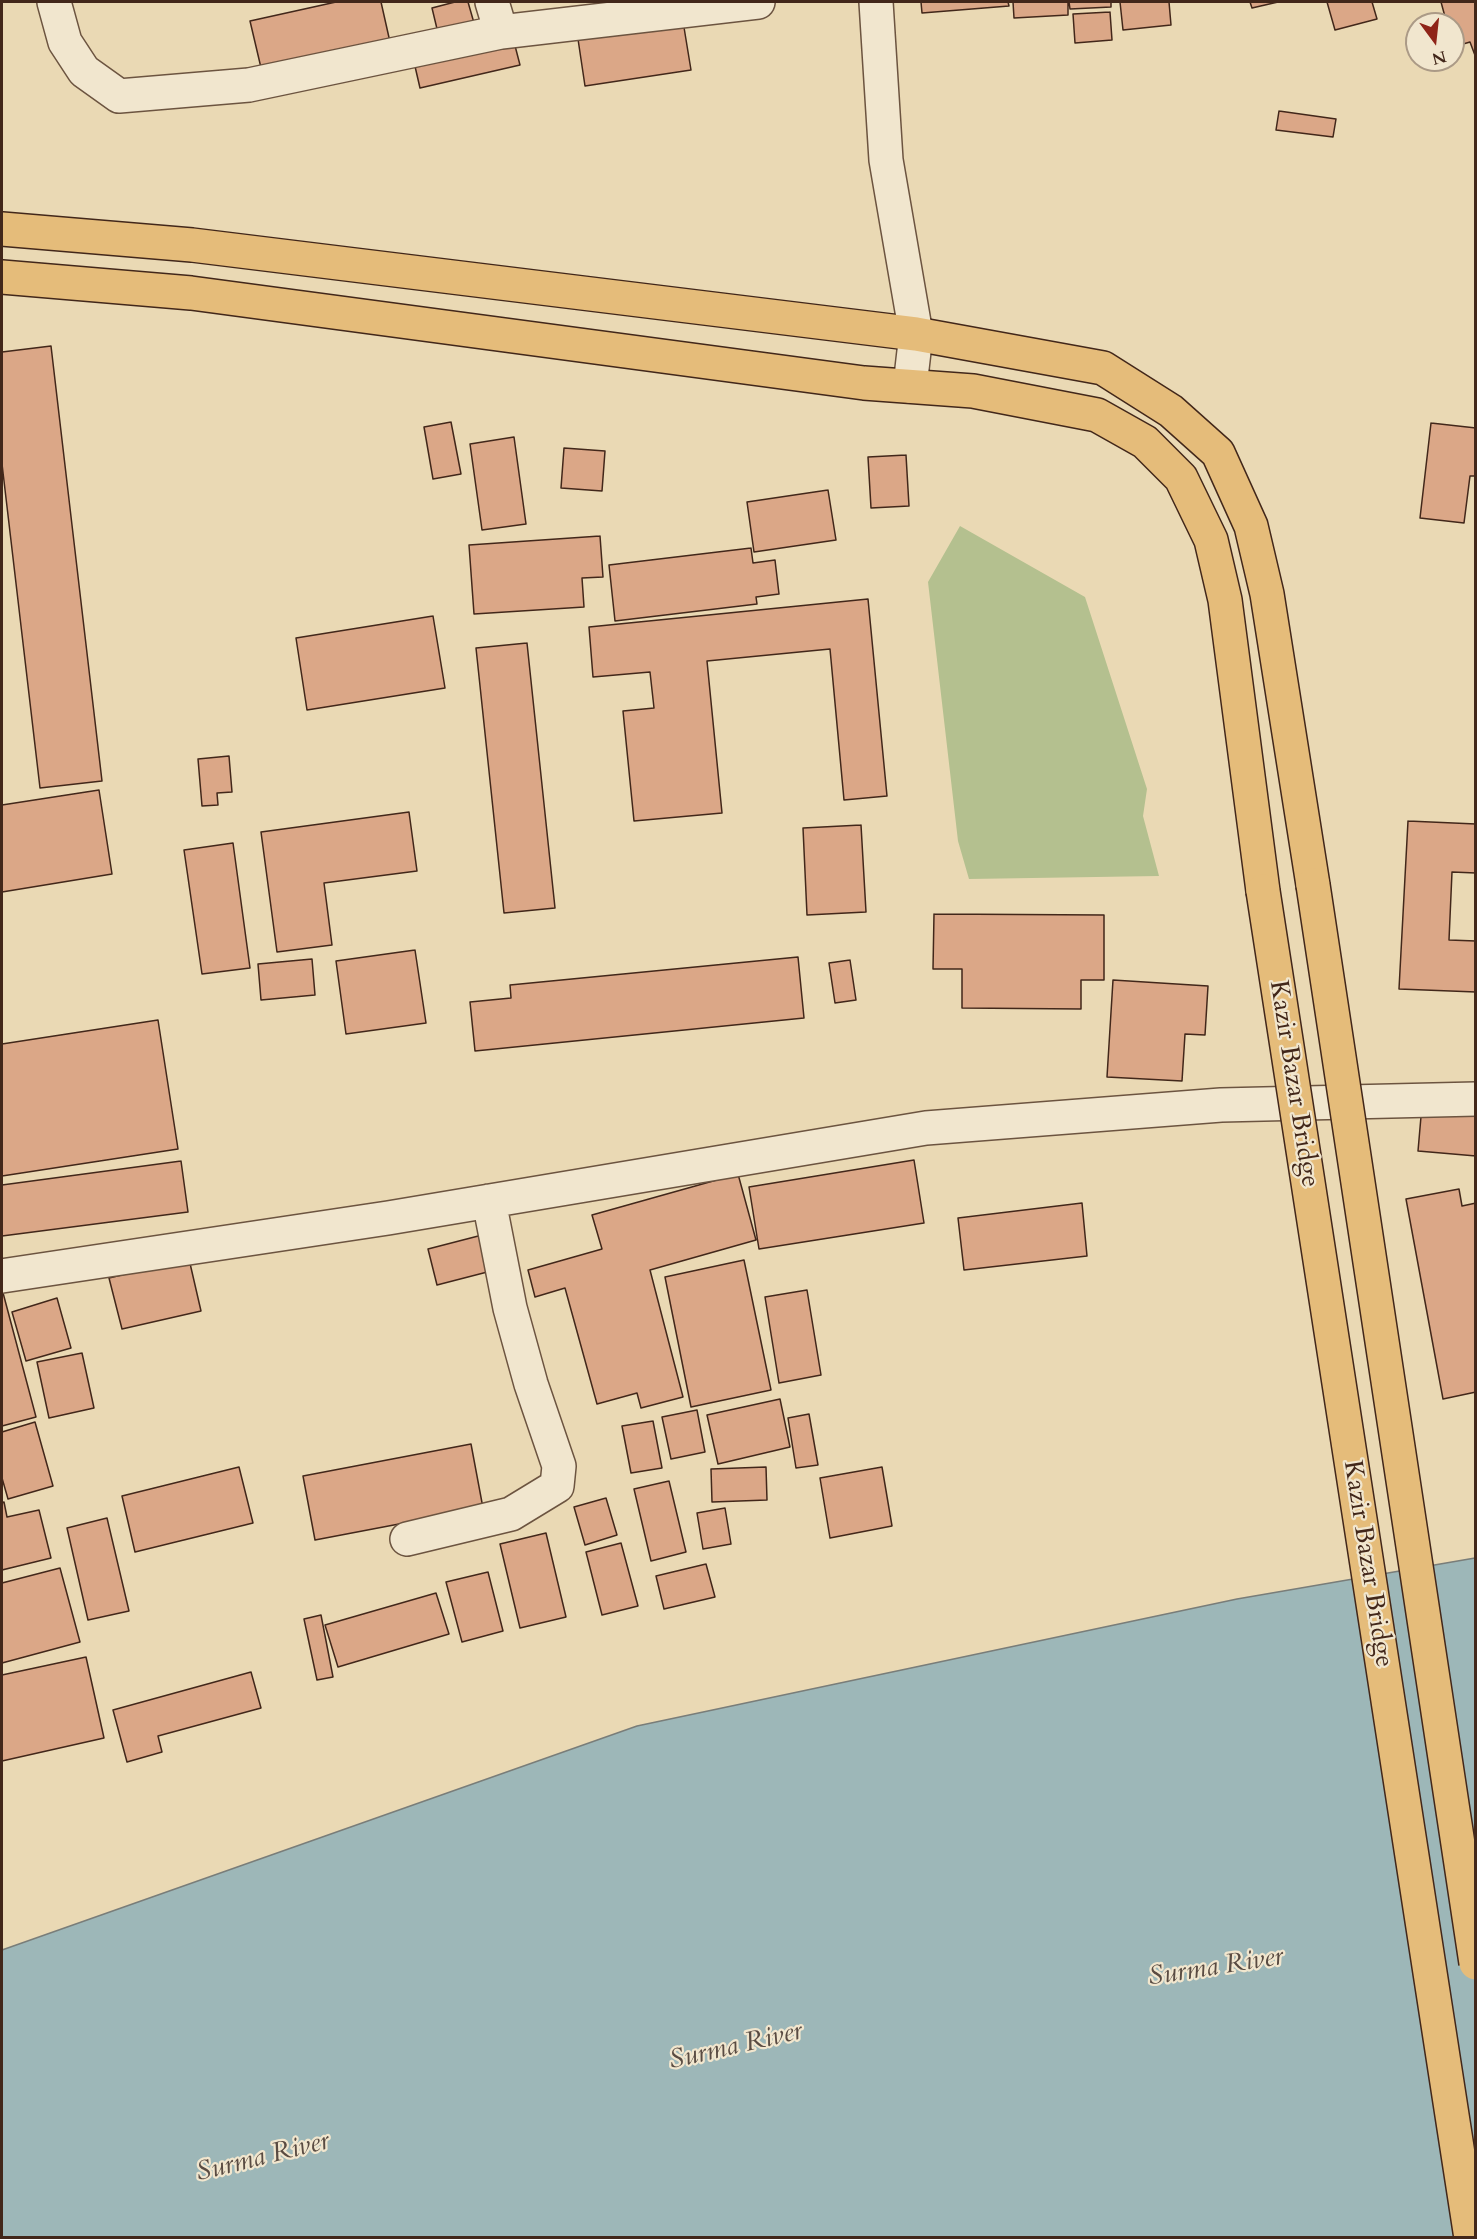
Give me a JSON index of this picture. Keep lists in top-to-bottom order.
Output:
{
  "streets": {
    "main road": ["Kazir Bazar Bridge"]
  },
  "water": ["Surma River"],
  "north": "bottom"
}
